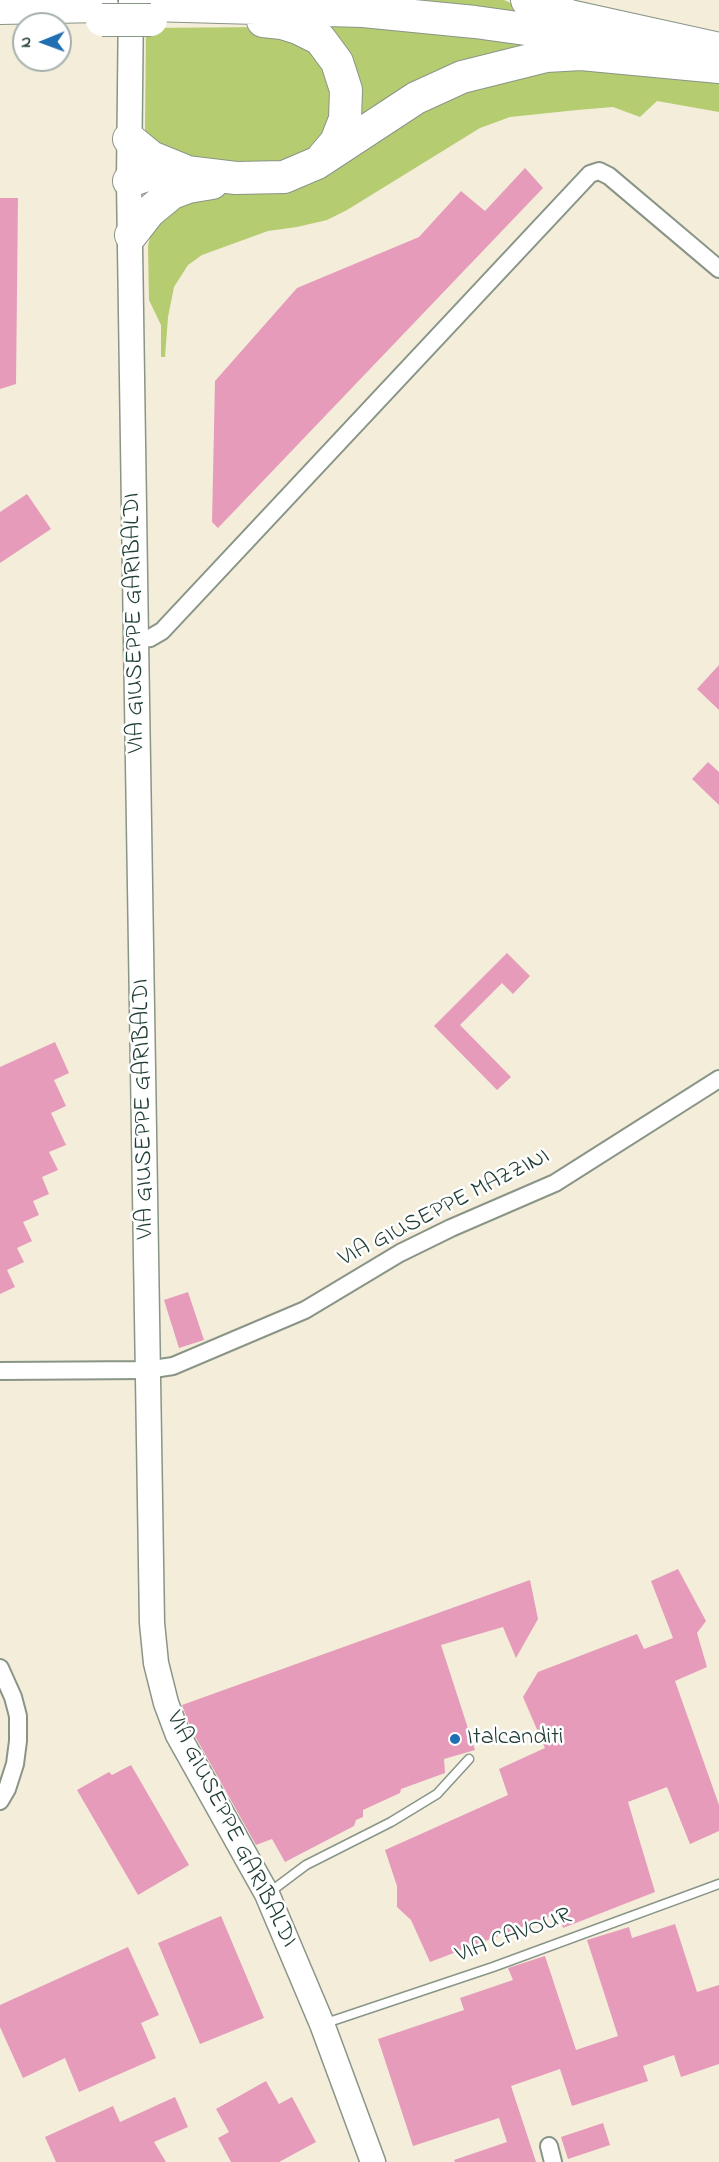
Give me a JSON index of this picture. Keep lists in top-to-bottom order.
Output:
{
  "streets": {
    "street": ["VIA GIUSEPPE GARIBALDI", "VIA GIUSEPPE MAZZINI"],
    "lane": ["VIA CAVOUR"]
  },
  "crossings": [
    ["VIA GIUSEPPE GARIBALDI", "VIA GIUSEPPE MAZZINI"],
    ["VIA GIUSEPPE GARIBALDI", "VIA CAVOUR"]
  ],
  "places": ["Italcanditi"],
  "north": "left"
}
